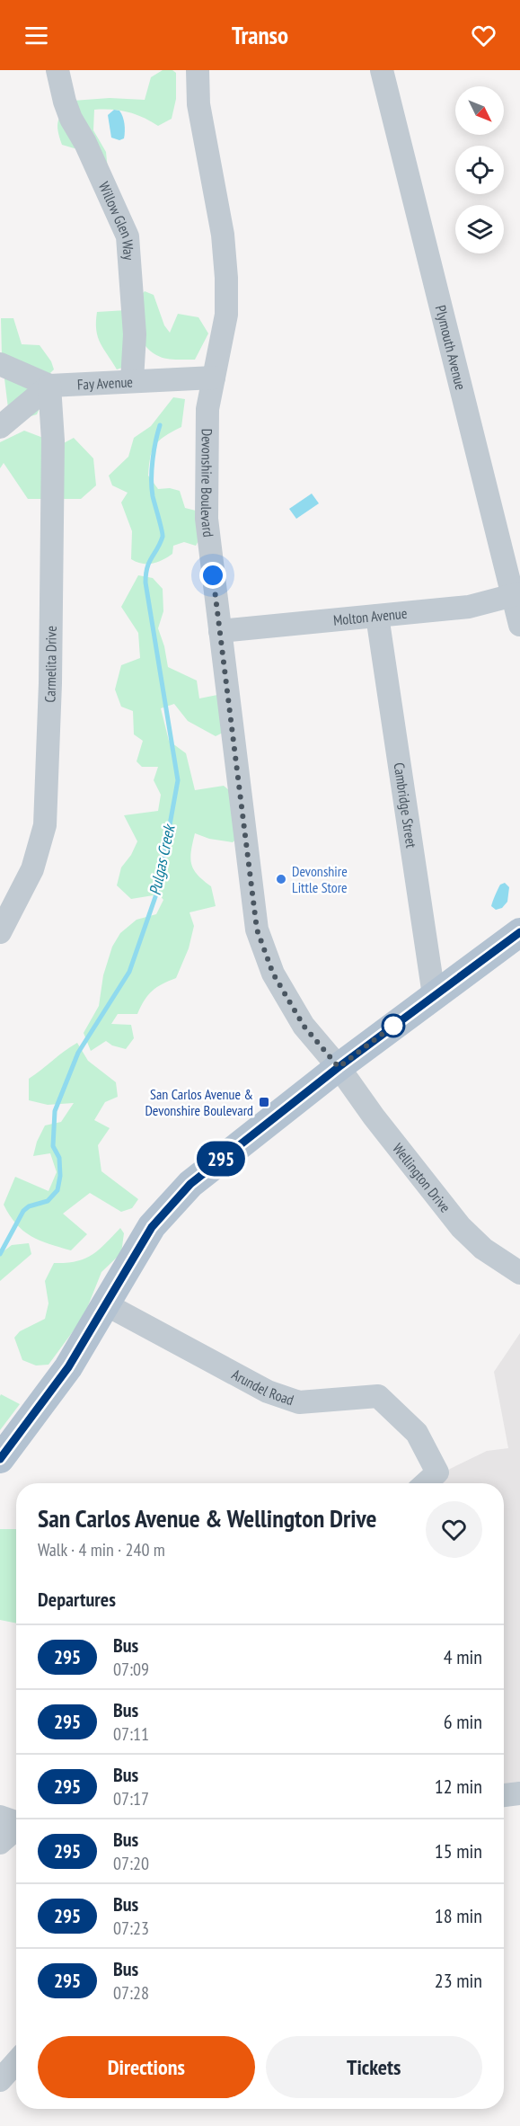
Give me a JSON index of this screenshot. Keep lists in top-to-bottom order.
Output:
{
  "streets": {
    "street": [
      "Willow Glen Way",
      "Plymouth Avenue",
      "Fay Avenue",
      "Devonshire Boulevard",
      "Molton Avenue",
      "Carmelita Drive",
      "Cambridge Street",
      "Wellington Drive",
      "Arundel Road"
    ]
  },
  "crossings": [
    ["Willow Glen Way", "Fay Avenue"],
    ["Plymouth Avenue", "Molton Avenue"],
    ["Fay Avenue", "Devonshire Boulevard"],
    ["Fay Avenue", "Carmelita Drive"],
    ["Devonshire Boulevard", "Molton Avenue"],
    ["Devonshire Boulevard", "Wellington Drive"],
    ["Molton Avenue", "Cambridge Street"]
  ],
  "water": ["Pulgas Creek"],
  "places": {
    "other": ["Devonshire Little Store"],
    "transit": ["San Carlos Avenue & Devonshire Boulevard"]
  },
  "lines": ["bus line 295"],
  "north": "bottom right",
  "page": {
    "header": "Transo",
    "on_map": "295",
    "heading": [
      ["San Carlos Avenue & Wellington Drive", "Walk · 4 min · 240 m"],
      "Departures"
    ],
    "list": [
      {
        "mark": "295",
        "name": "Bus",
        "note": "07:09",
        "value": "4 min"
      },
      {
        "mark": "295",
        "name": "Bus",
        "note": "07:11",
        "value": "6 min"
      },
      {
        "mark": "295",
        "name": "Bus",
        "note": "07:17",
        "value": "12 min"
      },
      {
        "mark": "295",
        "name": "Bus",
        "note": "07:20",
        "value": "15 min"
      },
      {
        "mark": "295",
        "name": "Bus",
        "note": "07:23",
        "value": "18 min"
      },
      {
        "mark": "295",
        "name": "Bus",
        "note": "07:28",
        "value": "23 min"
      }
    ],
    "buttons": ["Directions", "Tickets"]
  }
}
